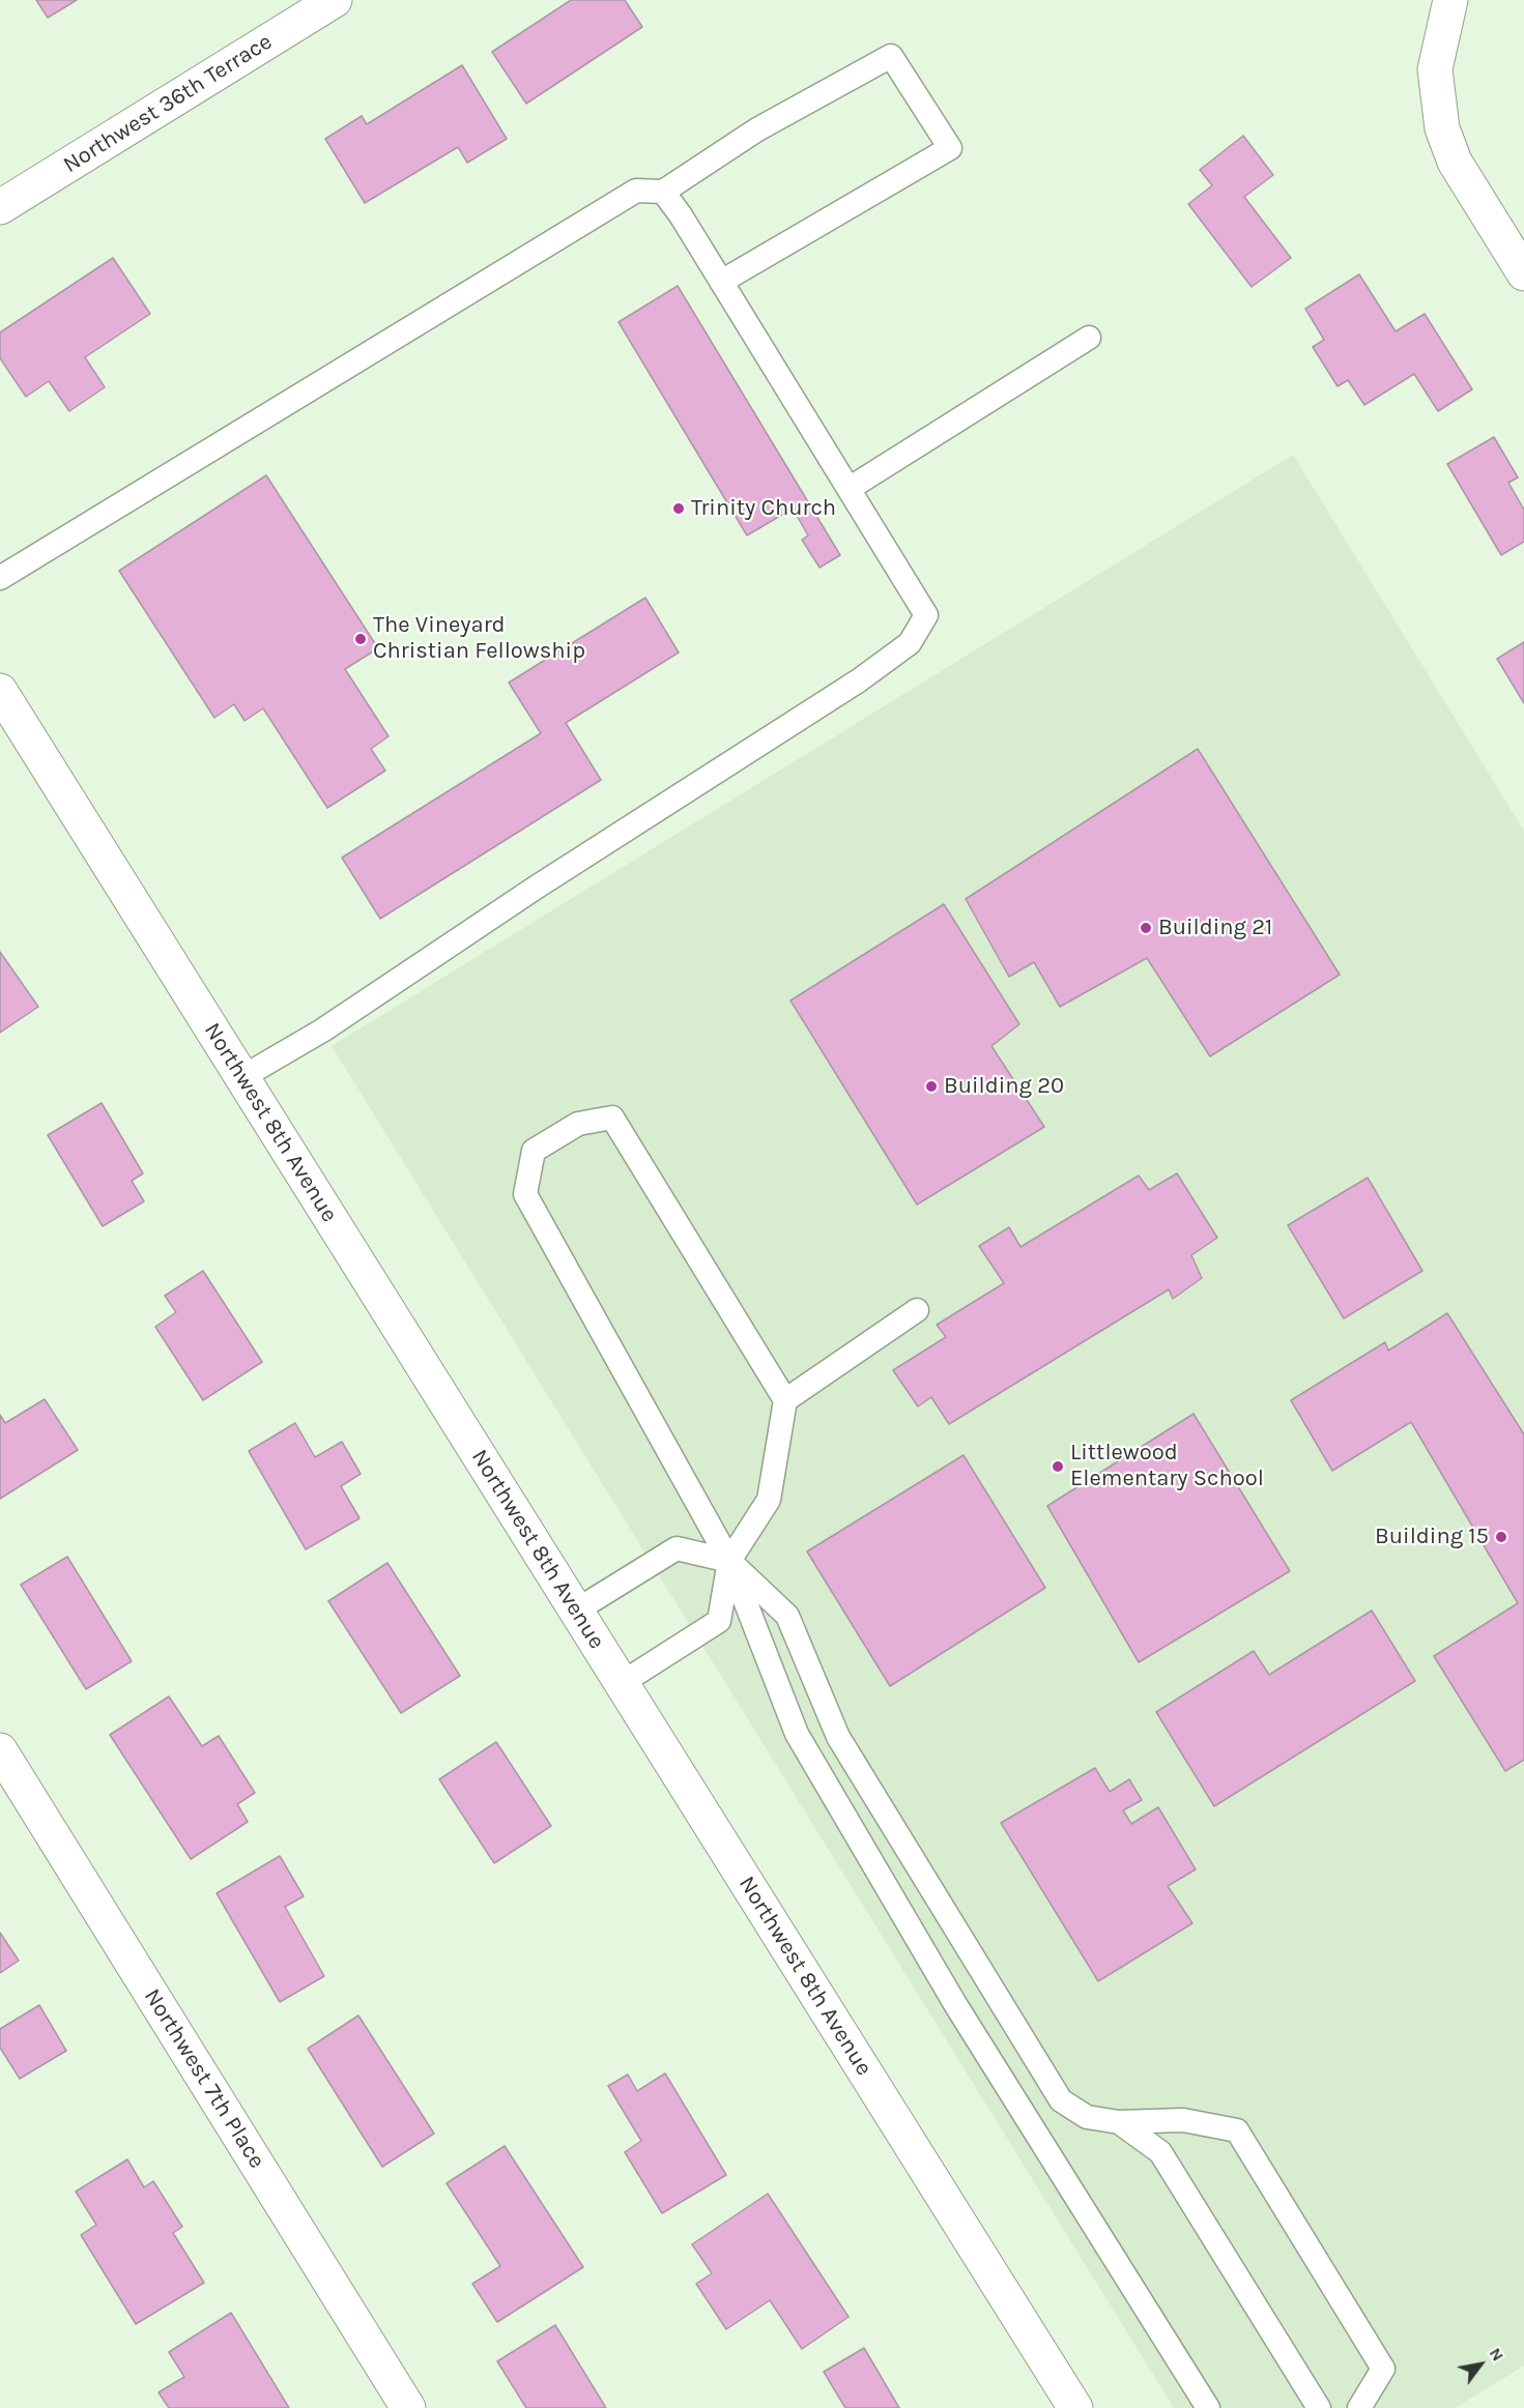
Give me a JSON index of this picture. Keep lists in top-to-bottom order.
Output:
{
  "streets": {
    "street": ["Northwest 36th Terrace", "Northwest 8th Avenue", "Northwest 7th Place"]
  },
  "places": [
    "Trinity Church",
    "The Vineyard Christian Fellowship",
    "Building 21",
    "Building 20",
    "Littlewood Elementary School",
    "Building 15"
  ],
  "north": "top right"
}
